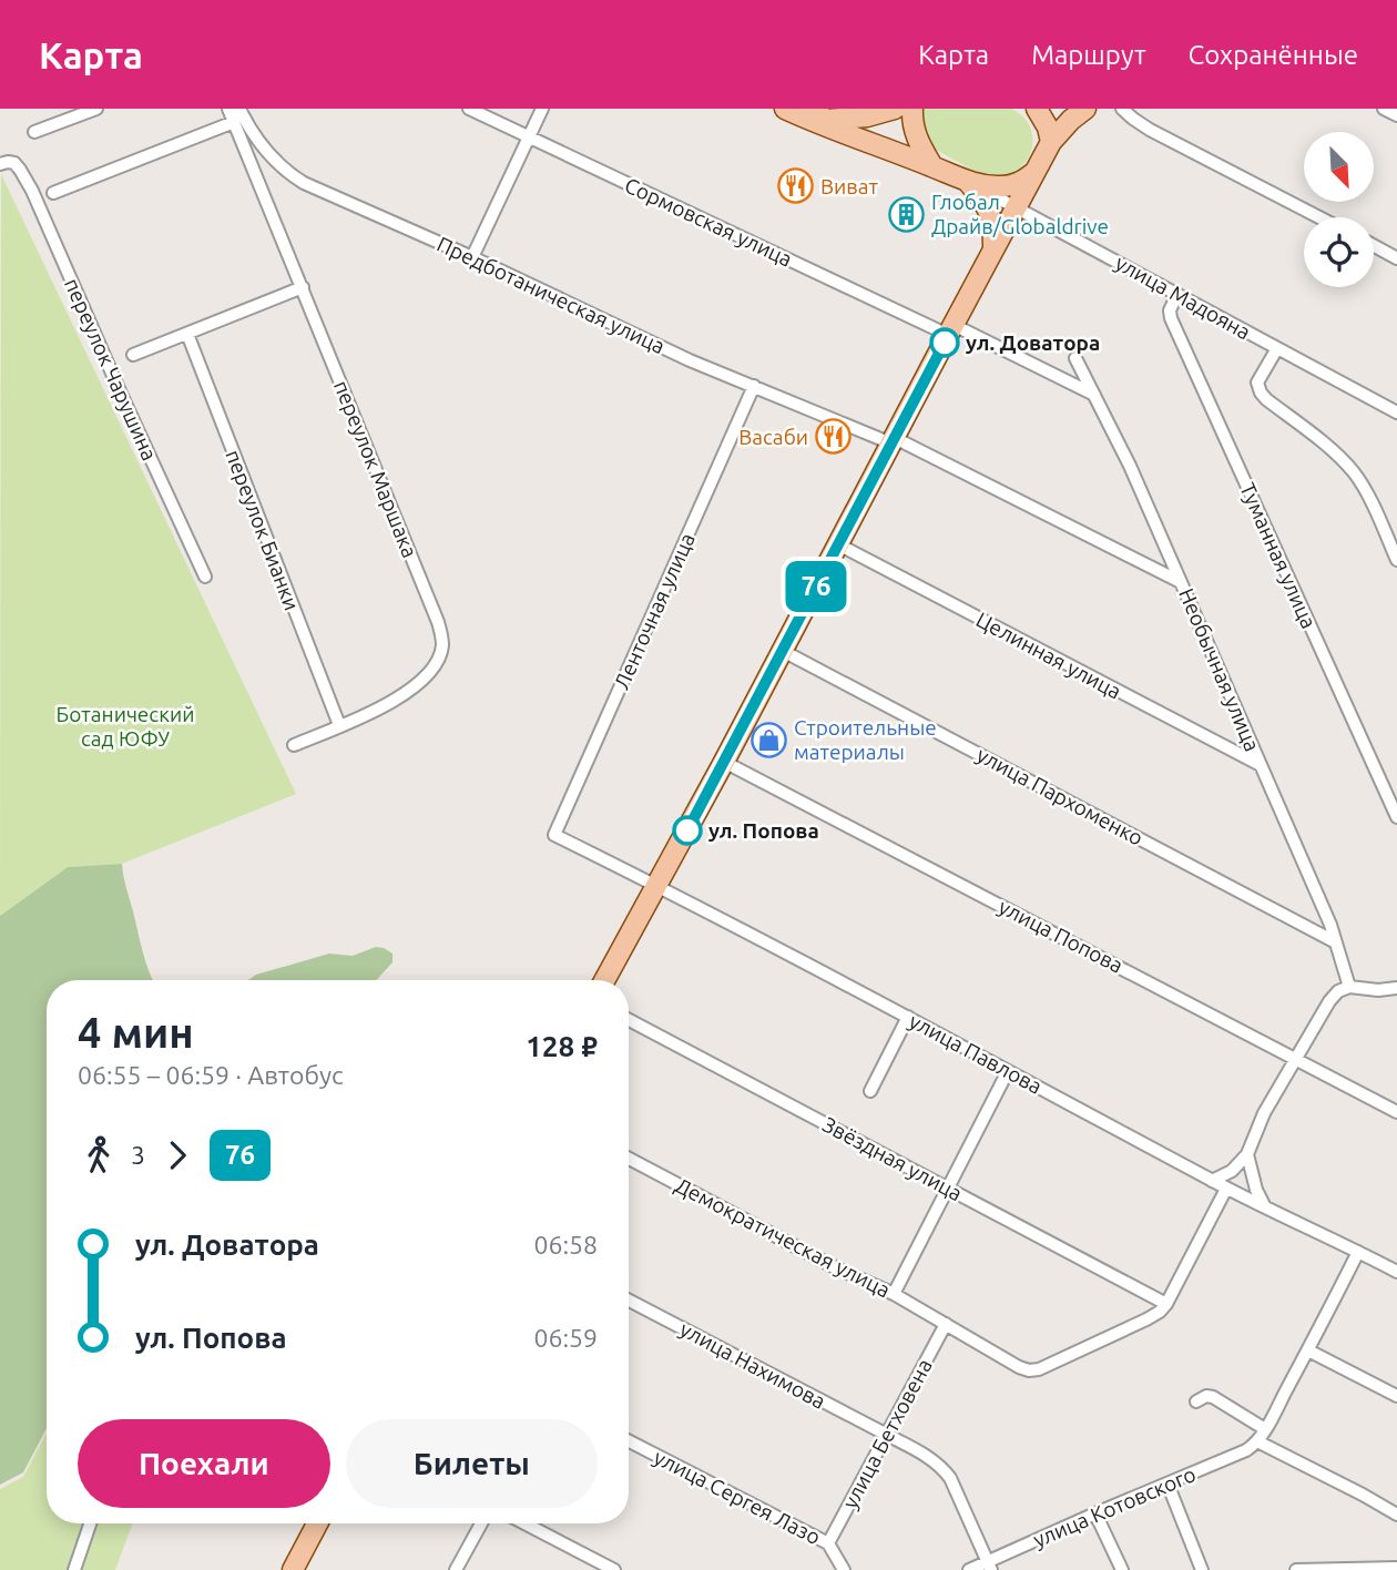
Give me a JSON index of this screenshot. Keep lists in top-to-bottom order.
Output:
{
  "streets": {
    "street": [
      "Сормовская улица",
      "Предботаническая улица",
      "улица Мадояна",
      "переулок Чарушина",
      "переулок Маршака",
      "переулок Бианки",
      "Туманная улица",
      "Ленточная улица",
      "Целинная улица",
      "Необычная улица",
      "улица Пархоменко",
      "улица Попова",
      "улица Павлова",
      "Звёздная улица",
      "Демократическая улица",
      "улица Нахимова",
      "улица Бетховена",
      "улица Сергея Лазо",
      "улица Котовского"
    ]
  },
  "crossings": [
    ["Сормовская улица", "Необычная улица"],
    ["Предботаническая улица", "Ленточная улица"],
    ["Предботаническая улица", "Необычная улица"],
    ["улица Мадояна", "Туманная улица"],
    ["переулок Маршака", "переулок Бианки"],
    ["Ленточная улица", "улица Павлова"],
    ["Целинная улица", "Необычная улица"],
    ["Необычная улица", "улица Пархоменко"],
    ["улица Павлова", "улица Котовского"],
    ["Звёздная улица", "Демократическая улица"],
    ["Демократическая улица", "улица Бетховена"],
    ["улица Нахимова", "улица Бетховена"],
    ["улица Нахимова", "улица Котовского"],
    ["улица Бетховена", "улица Сергея Лазо"]
  ],
  "parks": ["Ботанический сад ЮФУ"],
  "places": {
    "restaurant": ["Виват", "Васаби"],
    "building": ["Глобал Драйв/Globaldrive"],
    "other": ["ул. Доватора", "ул. Попова"],
    "shop": ["Строительные материалы"]
  },
  "lines": ["bus line 76"],
  "north": "bottom right",
  "page": {
    "header": "Карта",
    "nav": ["Карта", "Маршрут", "Сохранённые"],
    "on_map": "76",
    "heading": ["4 мин", "06:55 – 06:59 · Автобус", "128 ₽"],
    "legs": ["3", "76"],
    "list": [
      {
        "name": "ул. Доватора",
        "value": "06:58"
      },
      {
        "name": "ул. Попова",
        "value": "06:59"
      }
    ],
    "buttons": ["Поехали", "Билеты"]
  }
}
